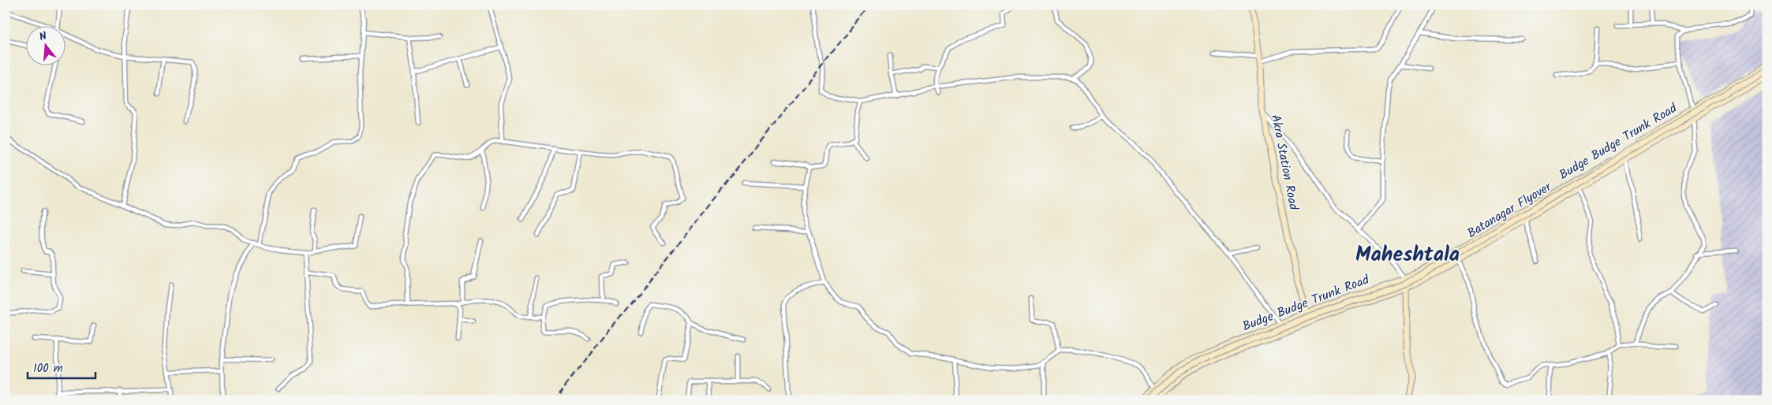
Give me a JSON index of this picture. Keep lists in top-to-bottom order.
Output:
{
  "streets": {
    "street": ["Budge Budge Trunk Road", "Akra Station Road", "Batanagar Flyover"]
  },
  "crossings": [
    ["Budge Budge Trunk Road", "Akra Station Road"]
  ],
  "districts": ["Maheshtala"],
  "scale_bar": "100 m",
  "north": "top"
}
